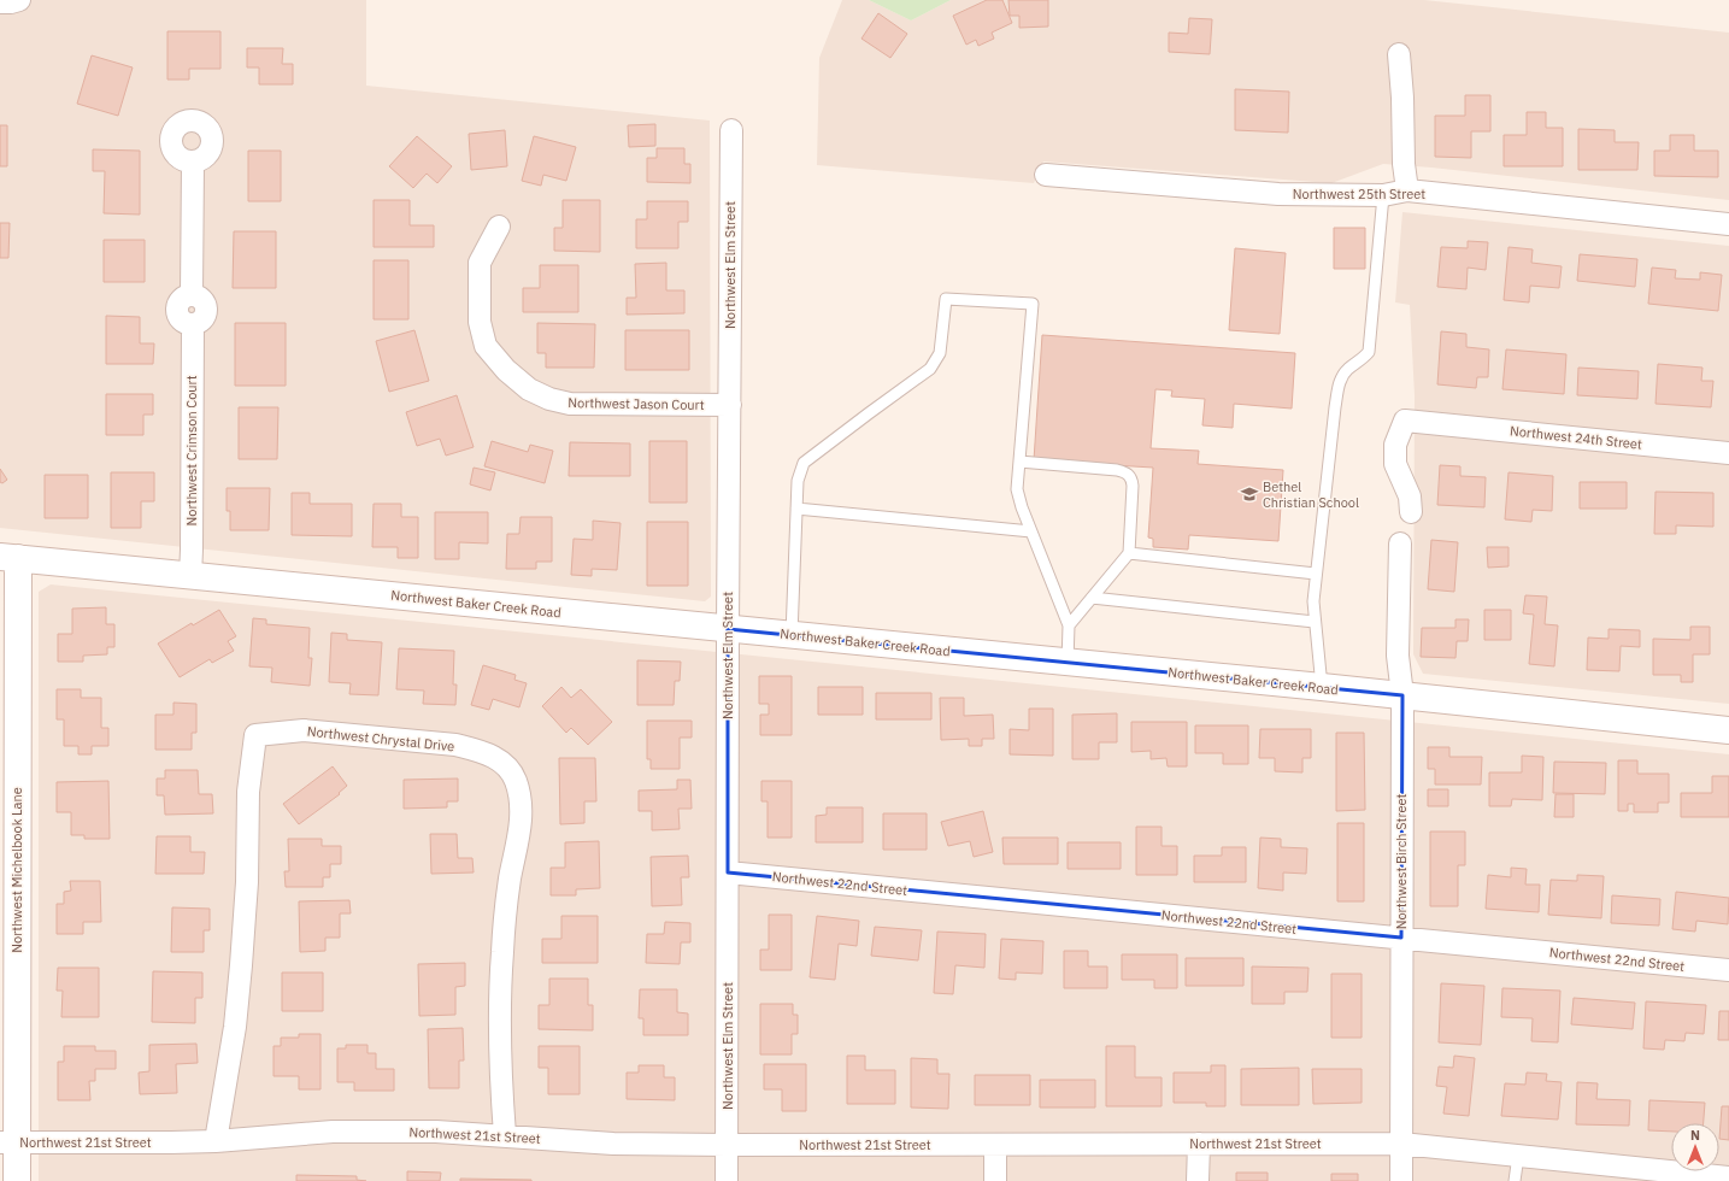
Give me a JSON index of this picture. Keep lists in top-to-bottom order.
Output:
{
  "streets": {
    "main road": ["Northwest Baker Creek Road", "Northwest Michelbook Lane"],
    "street": [
      "Northwest 25th Street",
      "Northwest Elm Street",
      "Northwest Jason Court",
      "Northwest 24th Street",
      "Northwest Crimson Court",
      "Northwest Chrystal Drive",
      "Northwest Birch Street",
      "Northwest 22nd Street",
      "Northwest 21st Street"
    ]
  },
  "crossings": [
    ["Northwest Elm Street", "Northwest Jason Court"],
    ["Northwest Elm Street", "Northwest Baker Creek Road"],
    ["Northwest Elm Street", "Northwest 22nd Street"],
    ["Northwest Elm Street", "Northwest 21st Street"],
    ["Northwest Crimson Court", "Northwest Baker Creek Road"],
    ["Northwest Baker Creek Road", "Northwest Birch Street"],
    ["Northwest Baker Creek Road", "Northwest Michelbook Lane"],
    ["Northwest Chrystal Drive", "Northwest 21st Street"],
    ["Northwest Birch Street", "Northwest 22nd Street"],
    ["Northwest Birch Street", "Northwest 21st Street"],
    ["Northwest Michelbook Lane", "Northwest 21st Street"]
  ],
  "places": {
    "school or university": ["Bethel Christian School"]
  },
  "north": "top"
}
